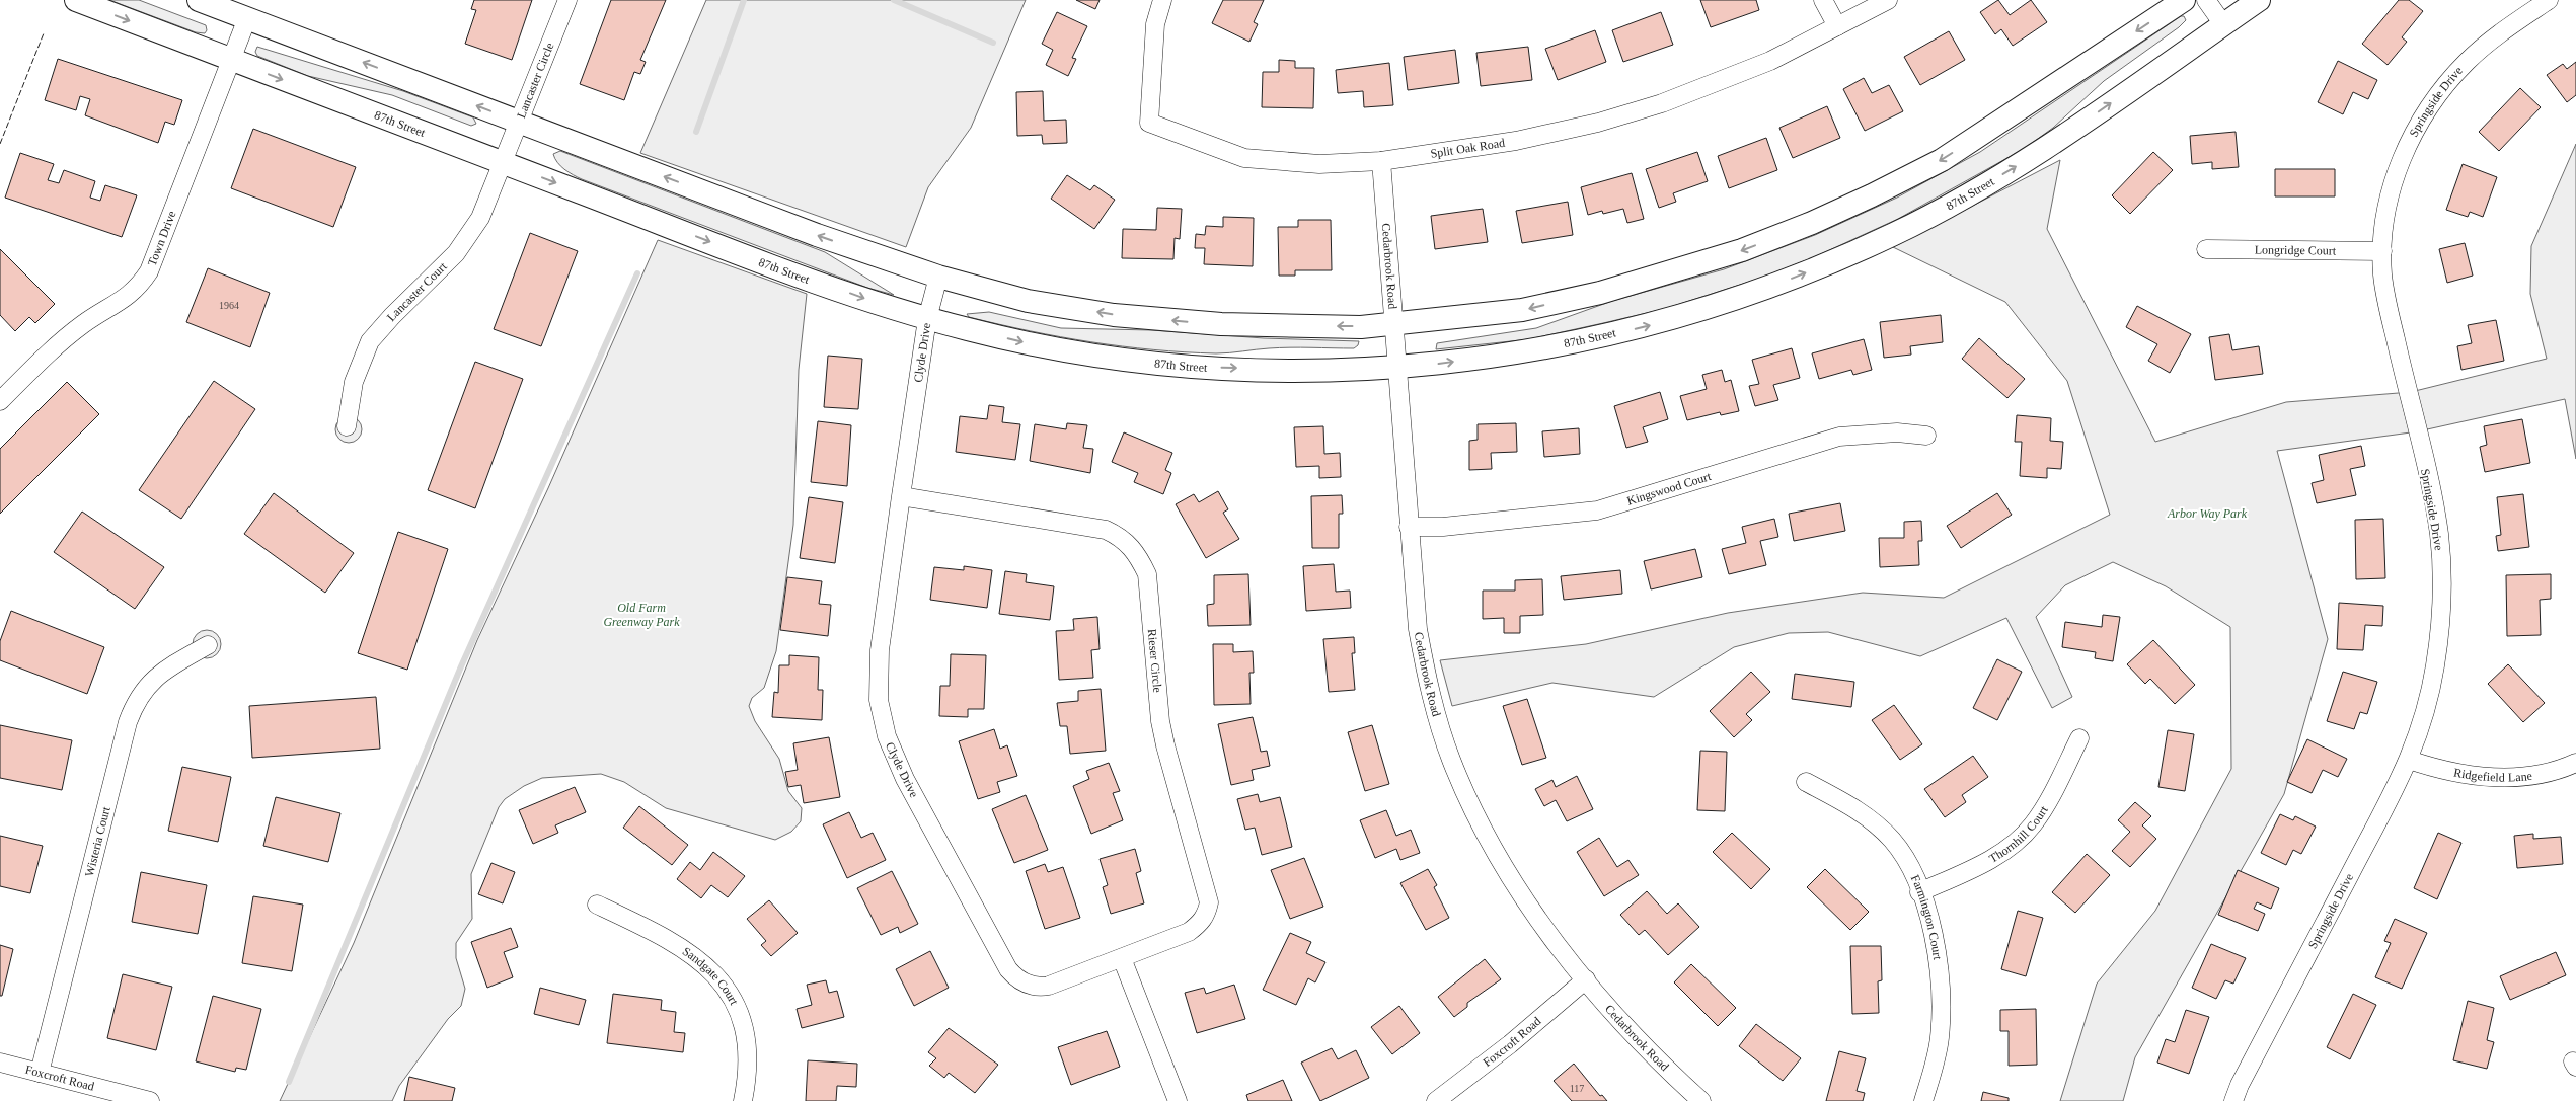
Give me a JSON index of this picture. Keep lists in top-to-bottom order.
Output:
{
  "streets": {
    "street": [
      "Lancaster Circle",
      "Springside Drive",
      "87th Street",
      "Split Oak Road",
      "Town Drive",
      "Longridge Court",
      "Cedarbrook Road",
      "Lancaster Court",
      "Clyde Drive",
      "Kingswood Court",
      "Rieser Circle",
      "Ridgefield Lane",
      "Thornhill Court",
      "Wisteria Court",
      "Farmington Court",
      "Sandgate Court",
      "Foxcroft Road"
    ]
  },
  "crossings": [
    ["Lancaster Circle", "87th Street"],
    ["Lancaster Circle", "Lancaster Court"],
    ["Springside Drive", "Longridge Court"],
    ["Springside Drive", "Ridgefield Lane"],
    ["87th Street", "Town Drive"],
    ["87th Street", "Cedarbrook Road"],
    ["87th Street", "Lancaster Court"],
    ["87th Street", "Clyde Drive"],
    ["Split Oak Road", "Cedarbrook Road"],
    ["Cedarbrook Road", "Kingswood Court"],
    ["Cedarbrook Road", "Foxcroft Road"],
    ["Clyde Drive", "Rieser Circle"],
    ["Thornhill Court", "Farmington Court"],
    ["Wisteria Court", "Foxcroft Road"]
  ],
  "parks": ["Arbor Way Park", "Old Farm Greenway Park"],
  "house_numbers": ["1964", "117"]
}
